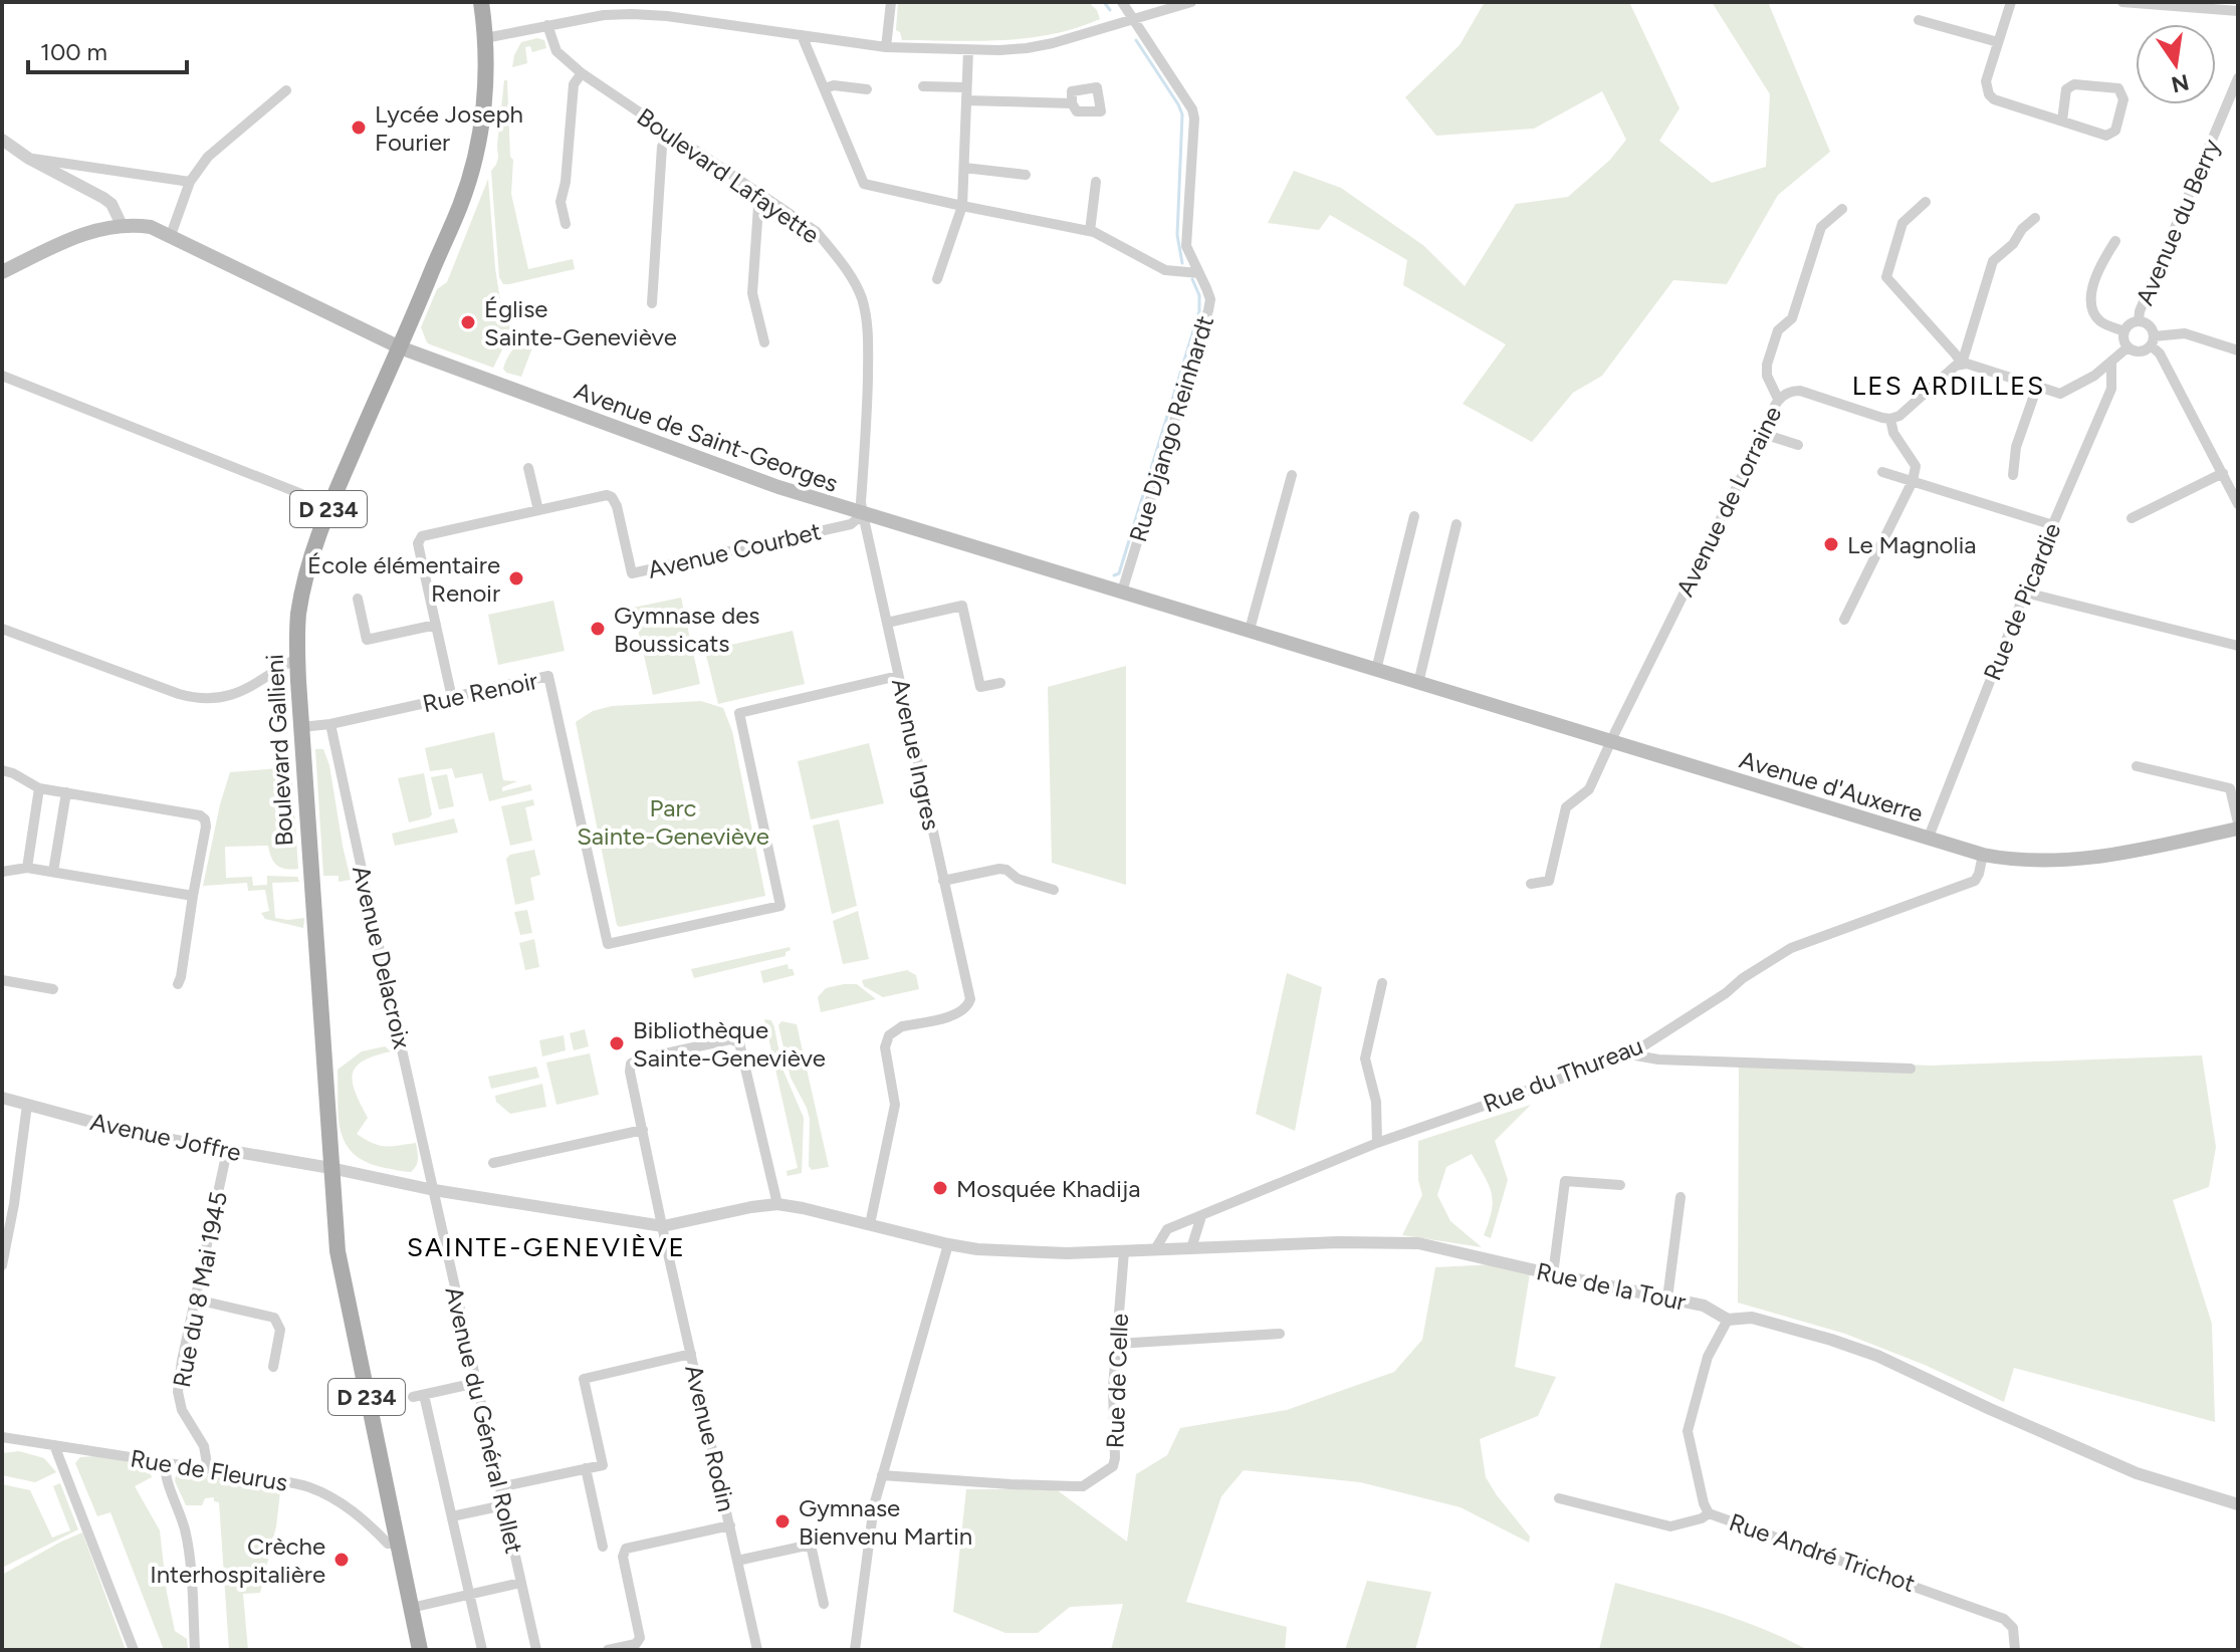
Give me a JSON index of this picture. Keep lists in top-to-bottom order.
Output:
{
  "streets": {
    "main road": [
      "Avenue de Saint-Georges",
      "D 234",
      "Boulevard Gallieni",
      "Avenue d'Auxerre"
    ],
    "street": [
      "Boulevard Lafayette",
      "Avenue du Berry",
      "Rue Django Reinhardt",
      "Avenue de Lorraine",
      "Avenue Courbet",
      "Rue de Picardie",
      "Rue Renoir",
      "Avenue Ingres",
      "Avenue Delacroix",
      "Rue du Thureau",
      "Avenue Joffre",
      "Rue de la Tour",
      "Rue du 8 Mai 1945",
      "Rue de Celle",
      "Avenue du Général Rollet",
      "Avenue Rodin",
      "Rue de Fleurus",
      "Rue André Trichot"
    ]
  },
  "crossings": [
    ["Boulevard Lafayette", "Avenue de Saint-Georges"],
    ["Boulevard Lafayette", "Avenue Courbet"],
    ["Boulevard Lafayette", "Avenue Ingres"],
    ["Rue Django Reinhardt", "Avenue de Saint-Georges"],
    ["Avenue de Saint-Georges", "D 234"],
    ["Avenue de Saint-Georges", "Avenue Courbet"],
    ["Avenue de Saint-Georges", "Boulevard Gallieni"],
    ["Avenue de Saint-Georges", "Avenue Ingres"],
    ["Avenue de Saint-Georges", "Avenue d'Auxerre"],
    ["Avenue de Lorraine", "Avenue d'Auxerre"],
    ["D 234", "Boulevard Gallieni"],
    ["D 234", "Avenue Joffre"],
    ["D 234", "Rue de Fleurus"],
    ["Avenue Courbet", "Rue Renoir"],
    ["Avenue Courbet", "Avenue Ingres"],
    ["Rue de Picardie", "Avenue d'Auxerre"],
    ["Rue Renoir", "Boulevard Gallieni"],
    ["Rue Renoir", "Avenue Ingres"],
    ["Rue Renoir", "Avenue Delacroix"],
    ["Boulevard Gallieni", "Avenue Joffre"],
    ["Avenue Ingres", "Rue de la Tour"],
    ["Avenue d'Auxerre", "Rue du Thureau"],
    ["Avenue Delacroix", "Avenue Joffre"],
    ["Avenue Delacroix", "Avenue du Général Rollet"],
    ["Rue du Thureau", "Rue de la Tour"],
    ["Avenue Joffre", "Rue de la Tour"],
    ["Avenue Joffre", "Rue du 8 Mai 1945"],
    ["Avenue Joffre", "Avenue du Général Rollet"],
    ["Avenue Joffre", "Avenue Rodin"],
    ["Rue de la Tour", "Rue de Celle"],
    ["Rue de la Tour", "Avenue Rodin"],
    ["Rue de la Tour", "Rue André Trichot"],
    ["Rue du 8 Mai 1945", "Rue de Fleurus"]
  ],
  "districts": ["LES ARDILLES", "SAINTE-GENEVIÈVE"],
  "parks": ["Parc Sainte-Geneviève"],
  "places": [
    "Lycée Joseph Fourier",
    "Église Sainte-Geneviève",
    "Le Magnolia",
    "École élémentaire Renoir",
    "Gymnase des Boussicats",
    "Bibliothèque Sainte-Geneviève",
    "Mosquée Khadija",
    "Gymnase Bienvenu Martin",
    "Crèche Interhospitalière"
  ],
  "scale_bar": "100 m",
  "north": "bottom"
}
